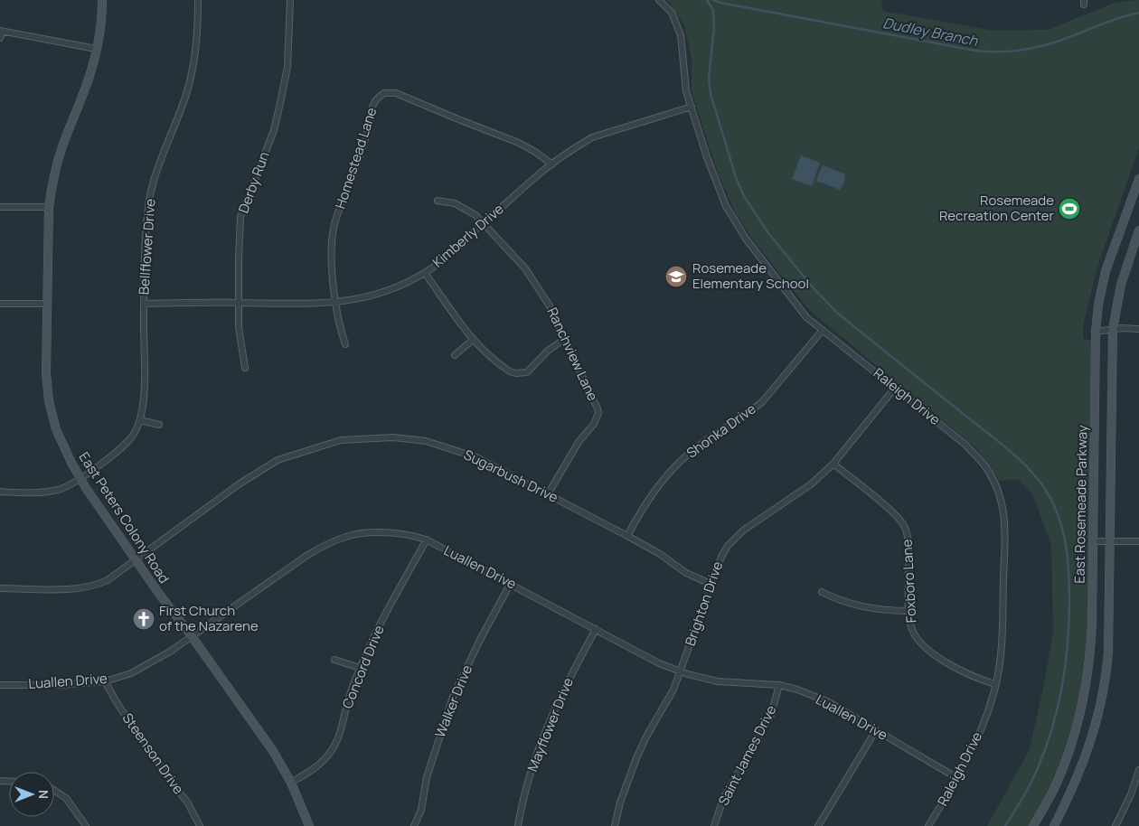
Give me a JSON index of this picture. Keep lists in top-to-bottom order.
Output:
{
  "streets": {
    "main road": ["East Rosemeade Parkway", "East Peters Colony Road"],
    "street": [
      "Homestead Lane",
      "Derby Run",
      "Kimberly Drive",
      "Bellflower Drive",
      "Ranchview Lane",
      "Raleigh Drive",
      "Shonka Drive",
      "Sugarbush Drive",
      "Luallen Drive",
      "Foxboro Lane",
      "Brighton Drive",
      "Concord Drive",
      "Walker Drive",
      "Mayflower Drive",
      "Steenson Drive",
      "Saint James Drive"
    ]
  },
  "crossings": [
    ["Homestead Lane", "Kimberly Drive"],
    ["Derby Run", "Kimberly Drive"],
    ["Kimberly Drive", "Bellflower Drive"],
    ["Kimberly Drive", "Ranchview Lane"],
    ["Kimberly Drive", "Raleigh Drive"],
    ["Bellflower Drive", "East Peters Colony Road"],
    ["Ranchview Lane", "Sugarbush Drive"],
    ["Raleigh Drive", "Shonka Drive"],
    ["Raleigh Drive", "Luallen Drive"],
    ["Raleigh Drive", "Foxboro Lane"],
    ["Raleigh Drive", "Brighton Drive"],
    ["Shonka Drive", "Sugarbush Drive"],
    ["Sugarbush Drive", "East Peters Colony Road"],
    ["Sugarbush Drive", "Brighton Drive"],
    ["East Peters Colony Road", "Luallen Drive"],
    ["East Peters Colony Road", "Concord Drive"],
    ["Luallen Drive", "Brighton Drive"],
    ["Luallen Drive", "Concord Drive"],
    ["Luallen Drive", "Walker Drive"],
    ["Luallen Drive", "Mayflower Drive"],
    ["Luallen Drive", "Steenson Drive"],
    ["Luallen Drive", "Saint James Drive"],
    ["Foxboro Lane", "Brighton Drive"]
  ],
  "water": ["Dudley Branch"],
  "places": {
    "sports": ["Rosemeade Recreation Center"],
    "school or university": ["Rosemeade Elementary School"],
    "church": ["First Church of the Nazarene"]
  },
  "north": "right"
}
